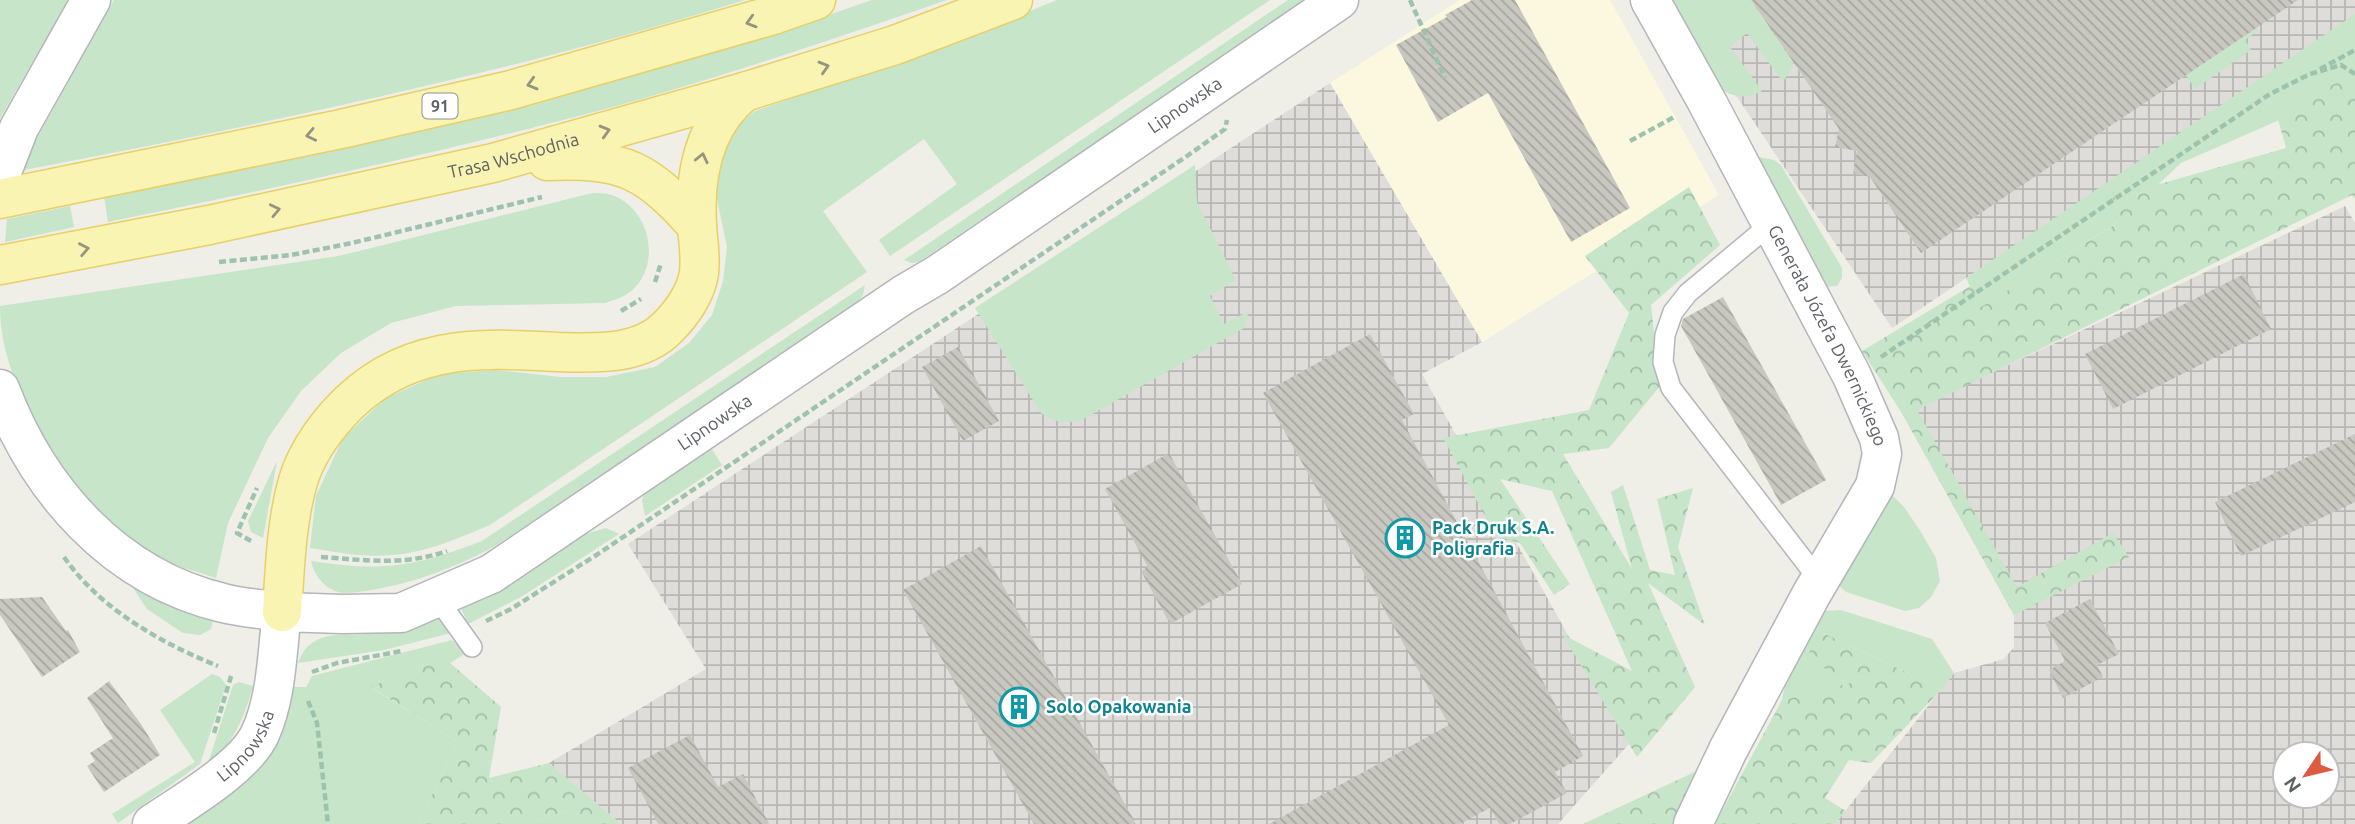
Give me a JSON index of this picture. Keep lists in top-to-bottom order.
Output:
{
  "streets": {
    "main road": ["91", "Trasa Wschodnia"],
    "street": ["Lipnowska", "Generała Józefa Dwernickiego"]
  },
  "places": {
    "building": ["Pack Druk S.A. Poligrafia", "Solo Opakowania"]
  },
  "north": "bottom left"
}
